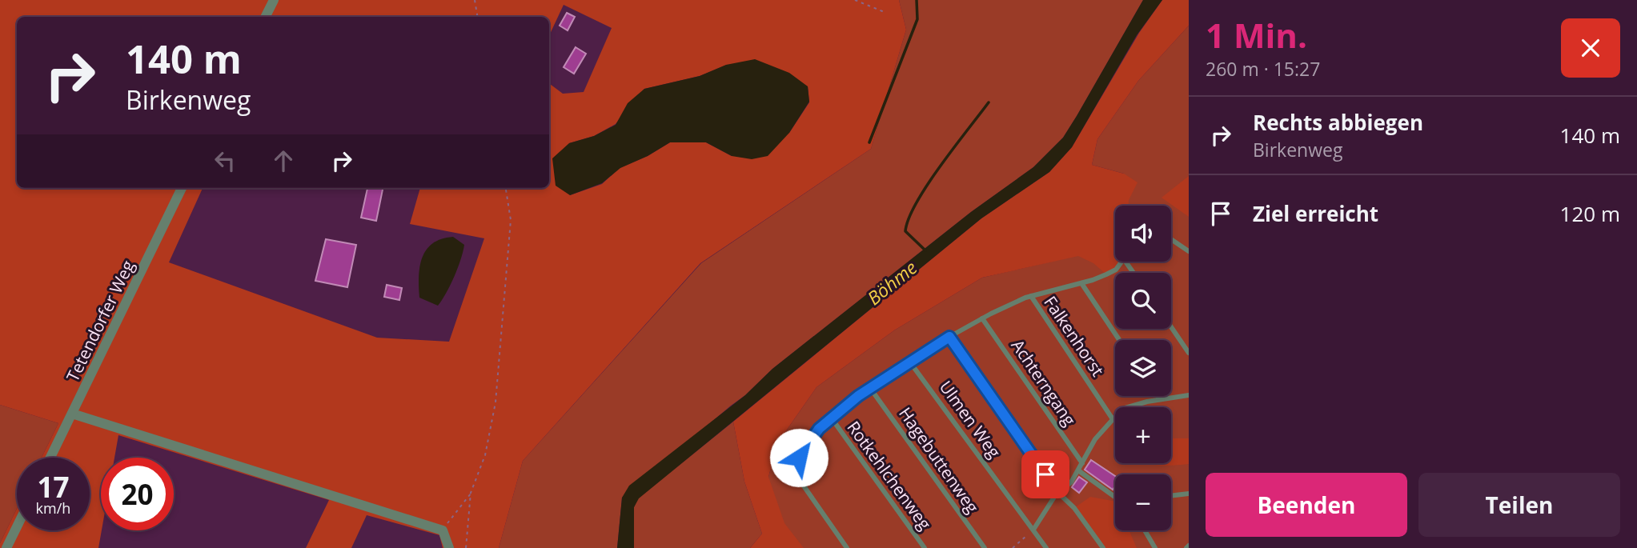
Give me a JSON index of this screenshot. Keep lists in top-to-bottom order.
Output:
{
  "streets": {
    "street": ["Tetendorfer Weg"],
    "lane": [
      "Falkenhorst",
      "Achterngang",
      "Ulmen Weg",
      "Hagebuttenweg",
      "Rotkehlchenweg"
    ]
  },
  "water": ["Böhme"],
  "page": {
    "heading": ["1 Min.", "260 m · 15:27"],
    "turn": ["140 m", "Birkenweg"],
    "list": [
      {
        "name": "Rechts abbiegen",
        "note": "Birkenweg",
        "value": "140 m"
      },
      {
        "name": "Ziel erreicht",
        "value": "120 m"
      }
    ],
    "map_buttons": ["+", "−"],
    "speed": "17 km/h",
    "limit": "20",
    "buttons": ["Beenden", "Teilen"]
  }
}
